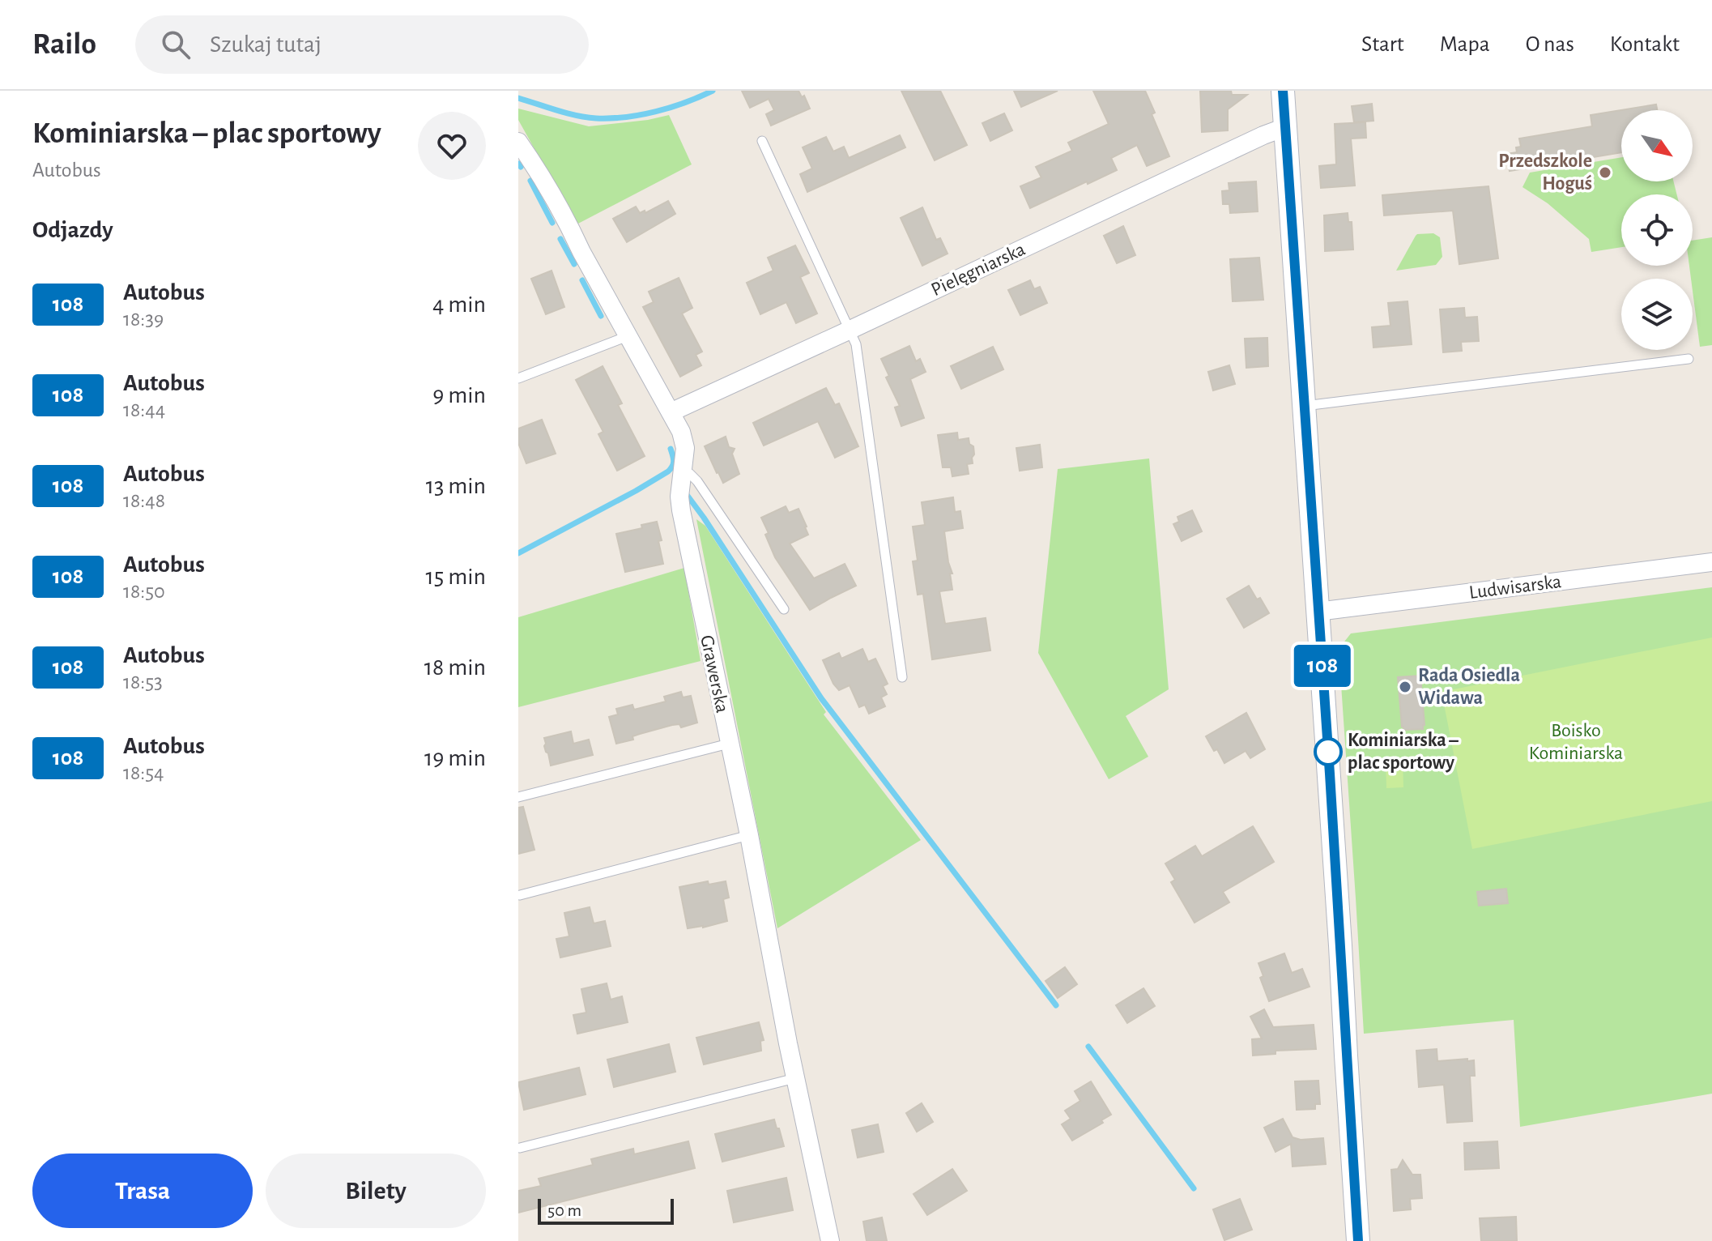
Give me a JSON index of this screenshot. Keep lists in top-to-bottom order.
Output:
{
  "streets": {
    "street": ["Pielęgniarska", "Ludwisarska", "Grawerska"]
  },
  "crossings": [
    ["Pielęgniarska", "Grawerska"]
  ],
  "parks": ["Boisko Kominiarska"],
  "places": ["Przedszkole Hoguś", "Rada Osiedla Widawa", "Kominiarska – plac sportowy"],
  "lines": ["bus line 108"],
  "scale_bar": "50 m",
  "north": "bottom right",
  "page": {
    "header": "Railo",
    "search": "Szukaj tutaj",
    "nav": [
      "Start",
      "Mapa",
      "O nas",
      "Kontakt"
    ],
    "heading": [
      ["Kominiarska – plac sportowy", "Autobus"],
      "Odjazdy"
    ],
    "on_map": "108",
    "list": [
      {
        "mark": "108",
        "name": "Autobus",
        "note": "18:39",
        "value": "4 min"
      },
      {
        "mark": "108",
        "name": "Autobus",
        "note": "18:44",
        "value": "9 min"
      },
      {
        "mark": "108",
        "name": "Autobus",
        "note": "18:48",
        "value": "13 min"
      },
      {
        "mark": "108",
        "name": "Autobus",
        "note": "18:50",
        "value": "15 min"
      },
      {
        "mark": "108",
        "name": "Autobus",
        "note": "18:53",
        "value": "18 min"
      },
      {
        "mark": "108",
        "name": "Autobus",
        "note": "18:54",
        "value": "19 min"
      }
    ],
    "buttons": ["Trasa", "Bilety"],
    "scale": "50 m"
  }
}
